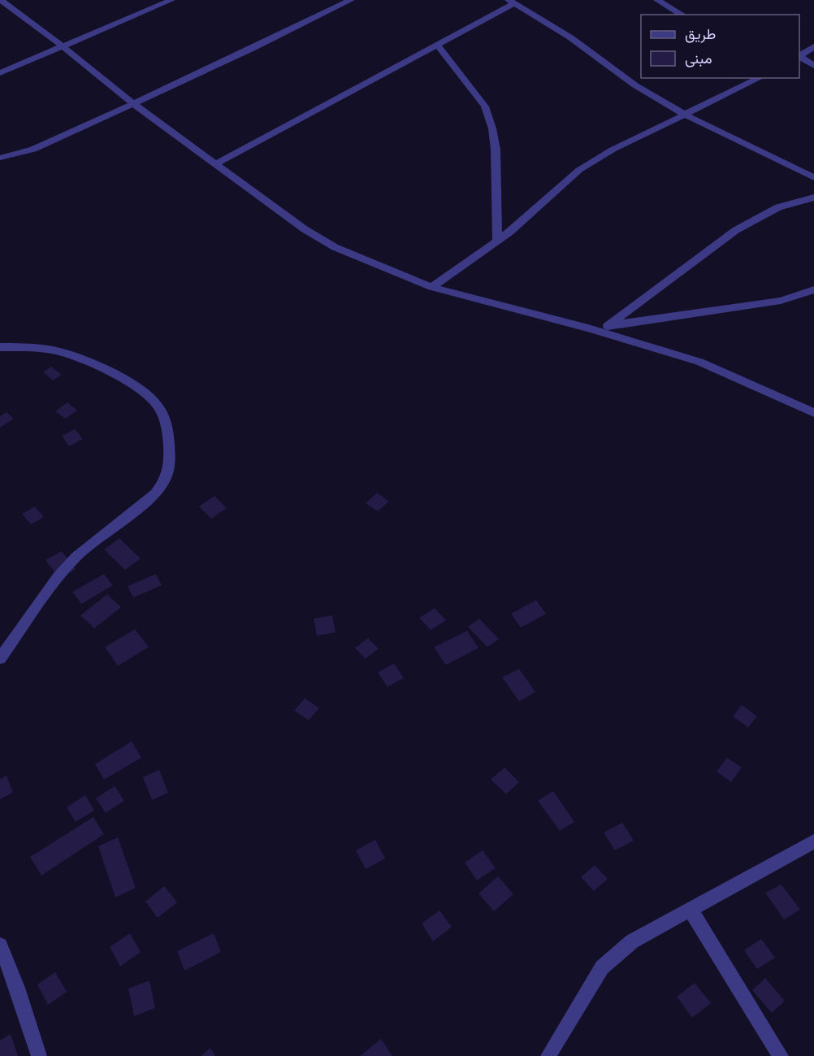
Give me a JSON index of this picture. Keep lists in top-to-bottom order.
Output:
{
  "legend": ["طريق", "مبنى"]
}
